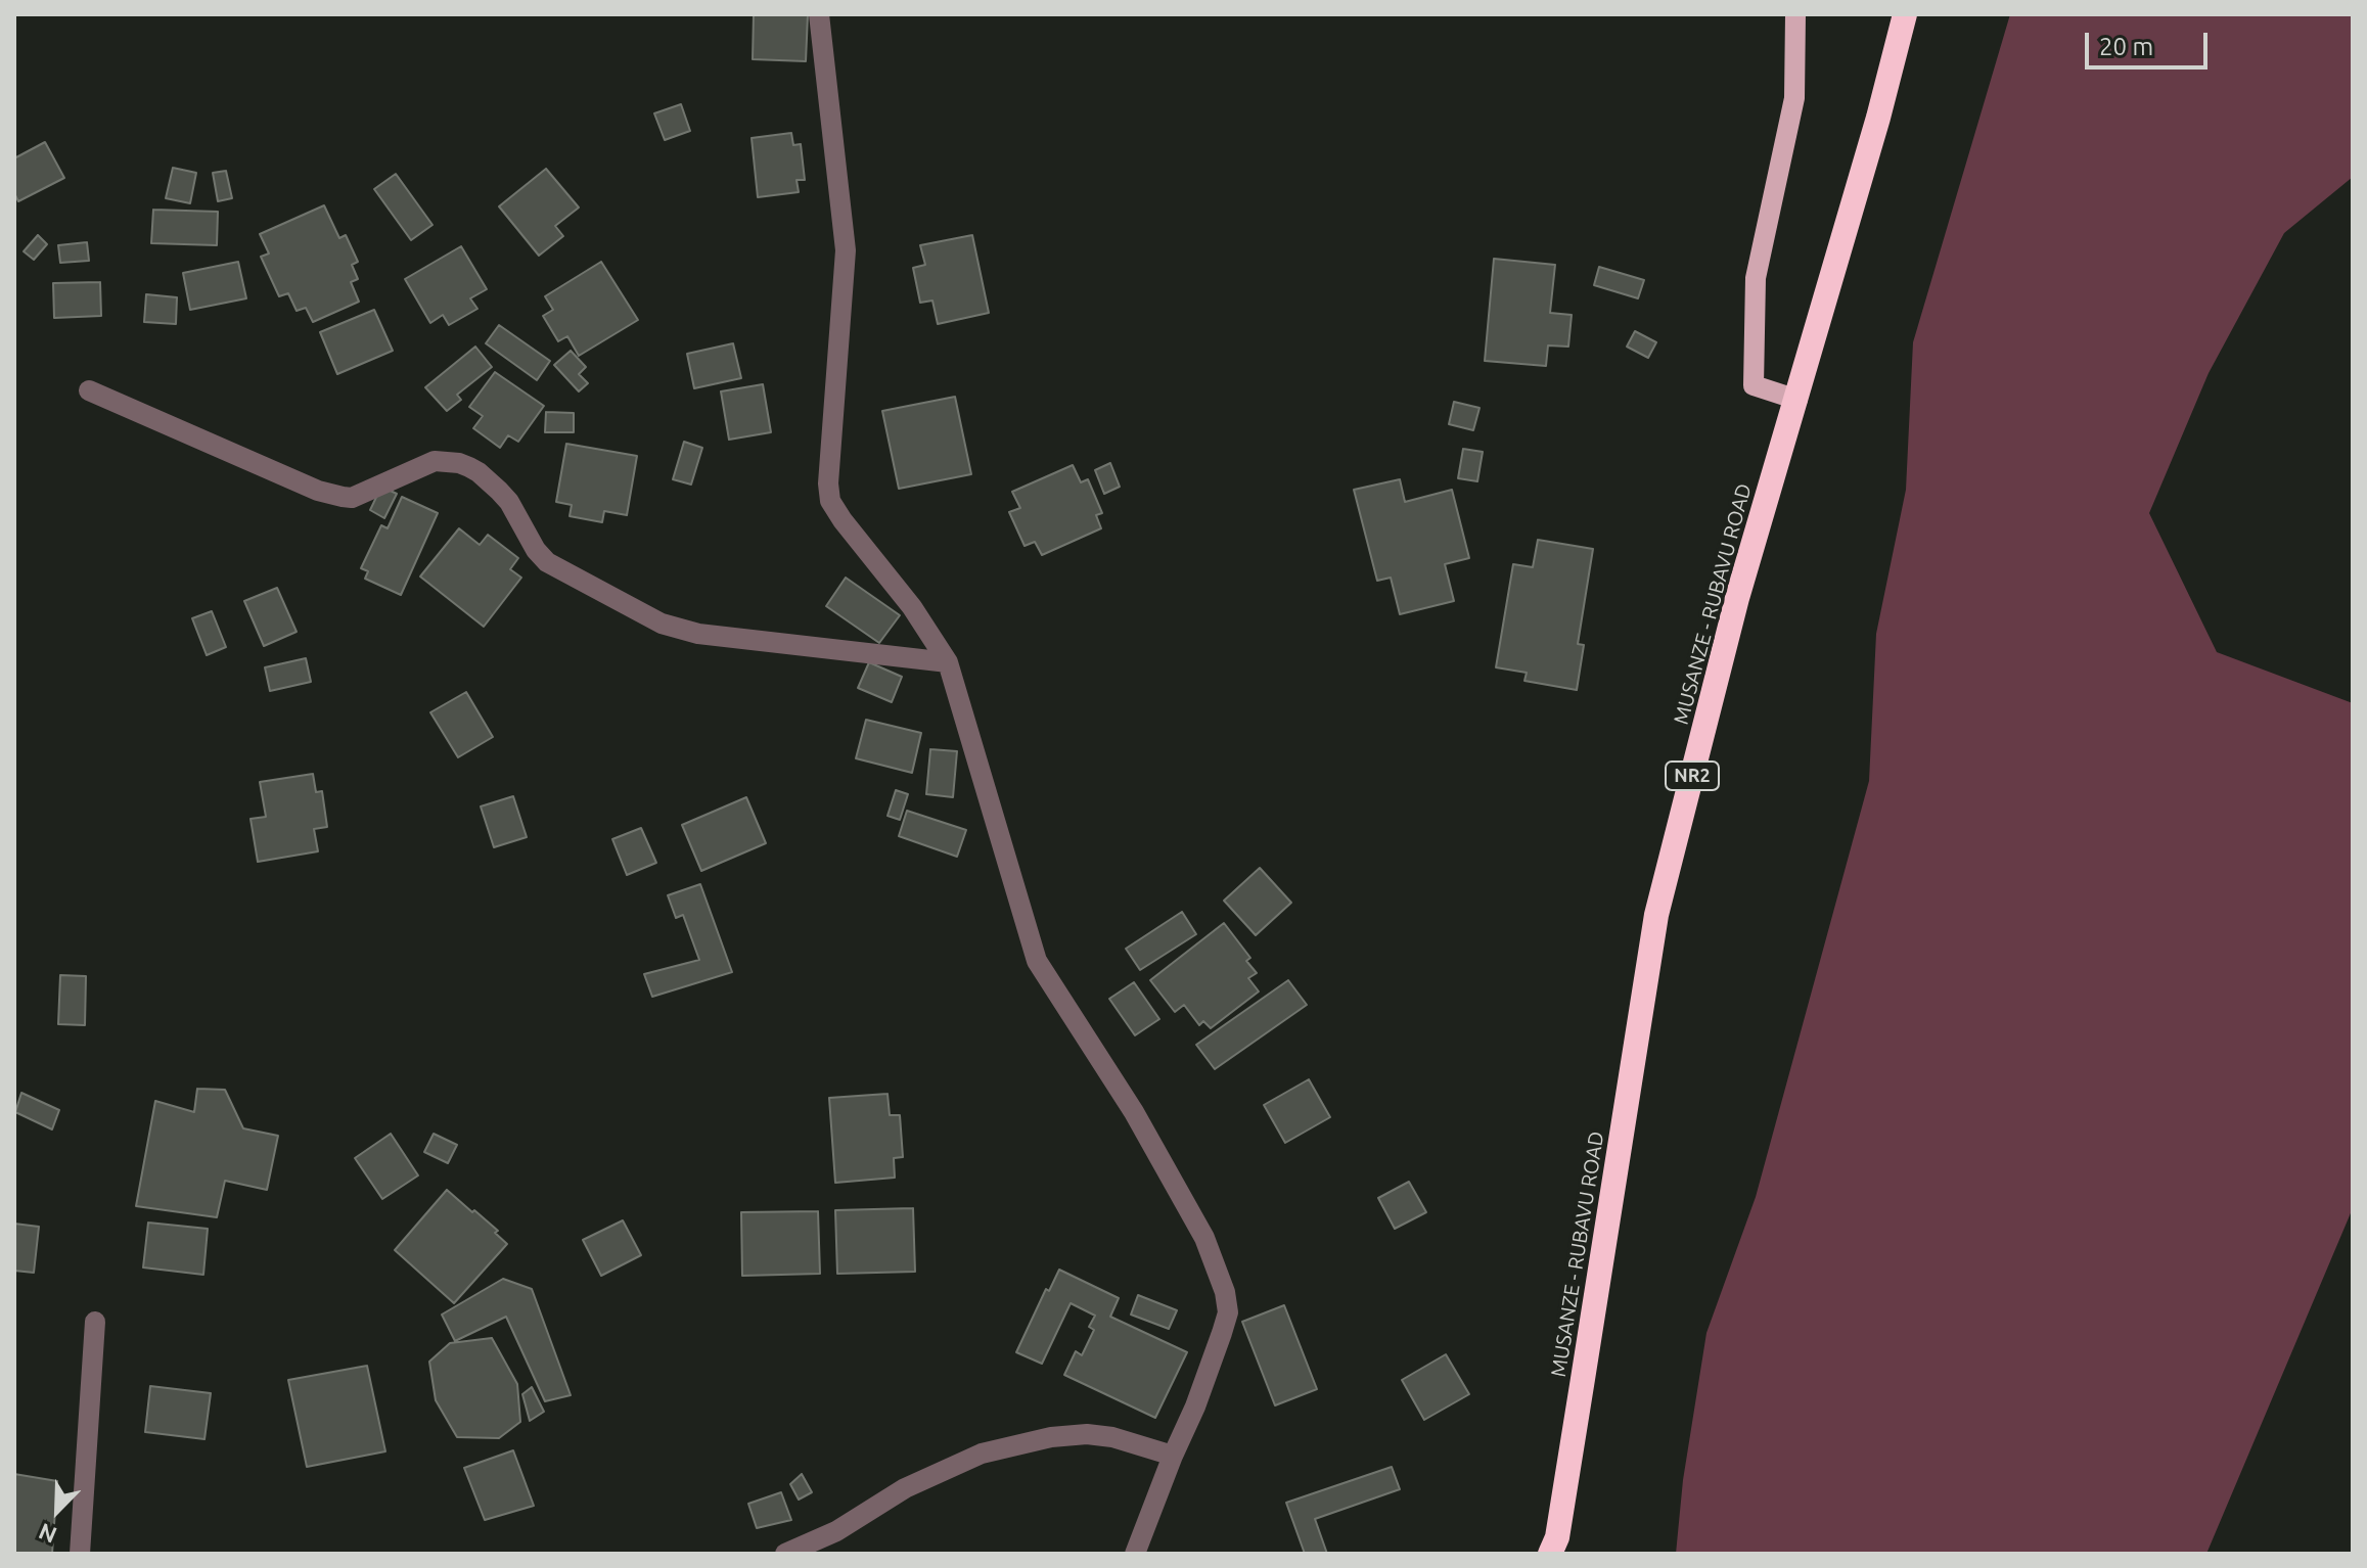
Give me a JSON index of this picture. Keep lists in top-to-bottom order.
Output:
{
  "streets": {
    "highway": ["MUSANZE - RUBAVU ROAD", "NR2"]
  },
  "scale_bar": "20 m",
  "north": "bottom left"
}
